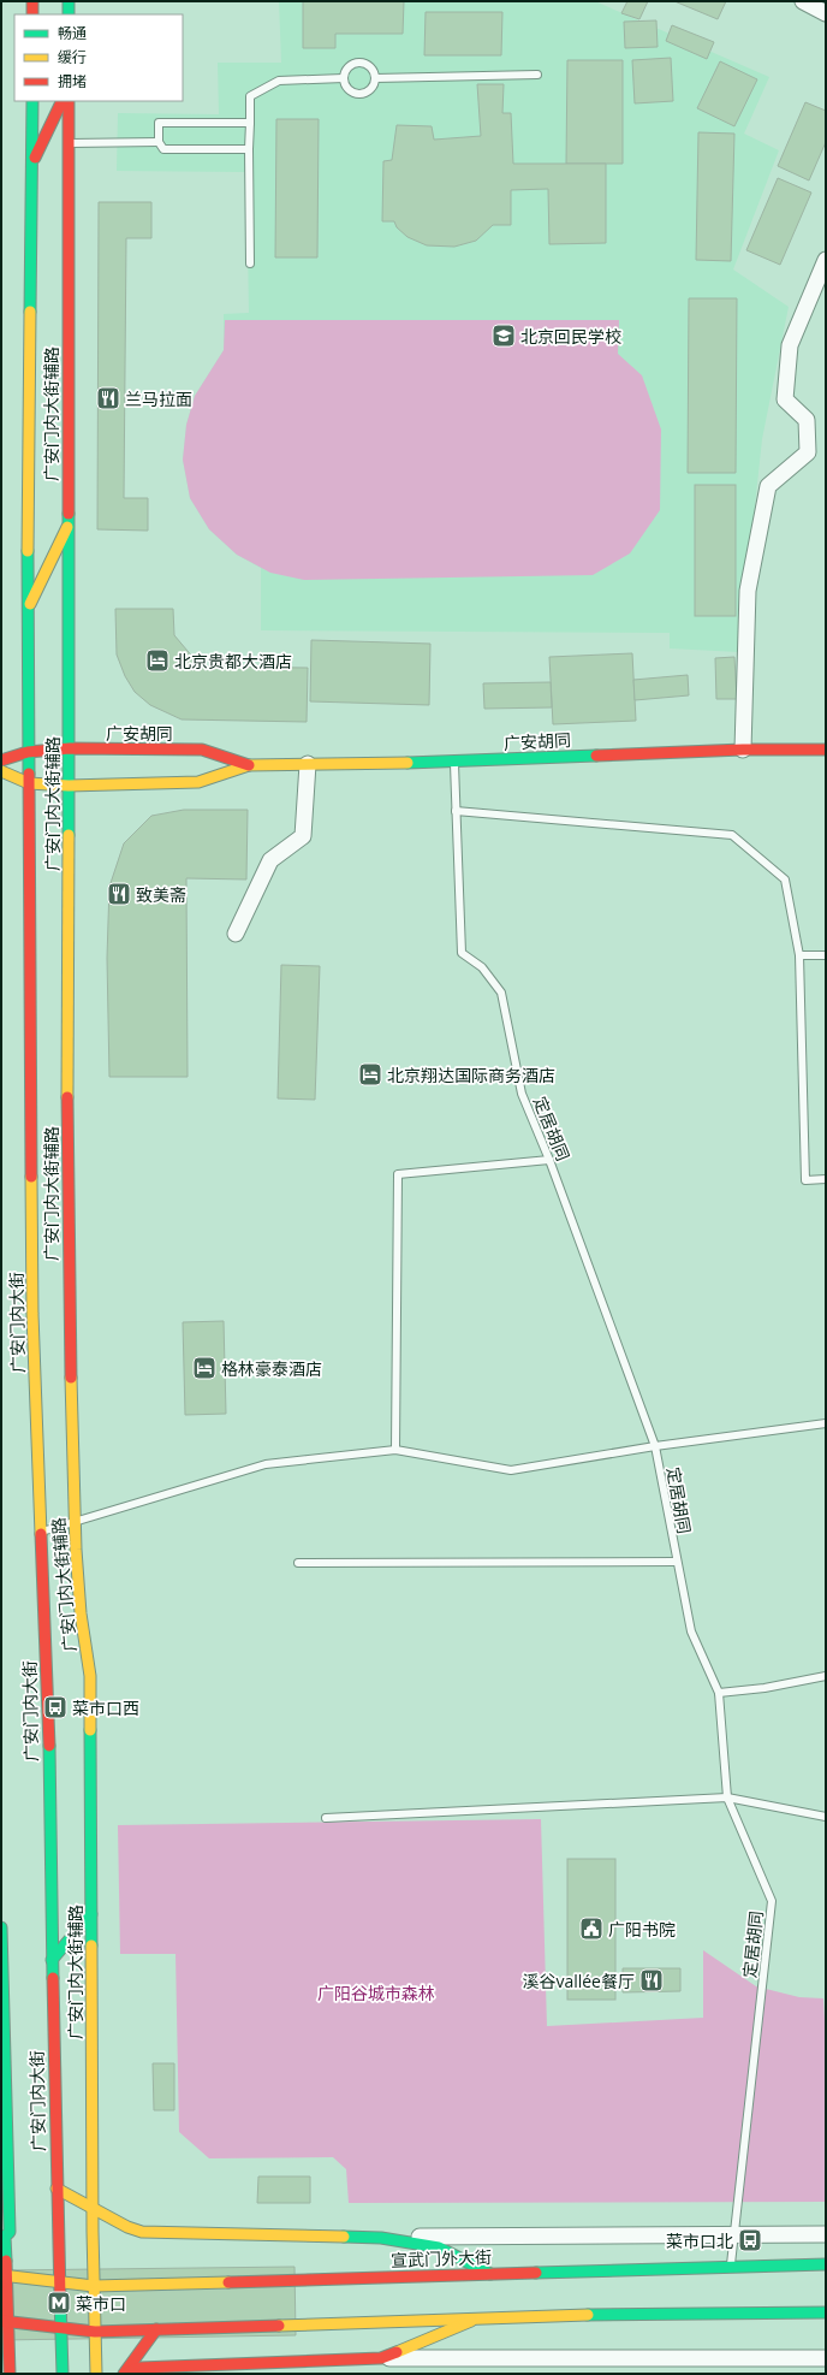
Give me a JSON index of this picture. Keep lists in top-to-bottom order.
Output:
{
  "streets": {
    "main road": [
      "广安门内大街辅路",
      "广安胡同",
      "广安门内大街",
      "宣武门外大街"
    ],
    "lane": ["定居胡同"]
  },
  "crossings": [
    ["广安门内大街辅路", "广安胡同"],
    ["广安门内大街辅路", "宣武门外大街"],
    ["广安胡同", "定居胡同"],
    ["广安胡同", "广安门内大街"],
    ["定居胡同", "宣武门外大街"],
    ["广安门内大街", "宣武门外大街"]
  ],
  "parks": ["广阳谷城市森林"],
  "places": {
    "school or university": ["北京回民学校"],
    "restaurant": ["兰马拉面", "致美斋", "溪谷vallée餐厅"],
    "hotel": ["北京贵都大酒店", "北京翔达国际商务酒店", "格林豪泰酒店"],
    "bus stop": ["菜市口西", "菜市口北"],
    "public building": ["广阳书院"],
    "metro station": ["菜市口"]
  },
  "legend": ["畅通", "缓行", "拥堵"]
}
